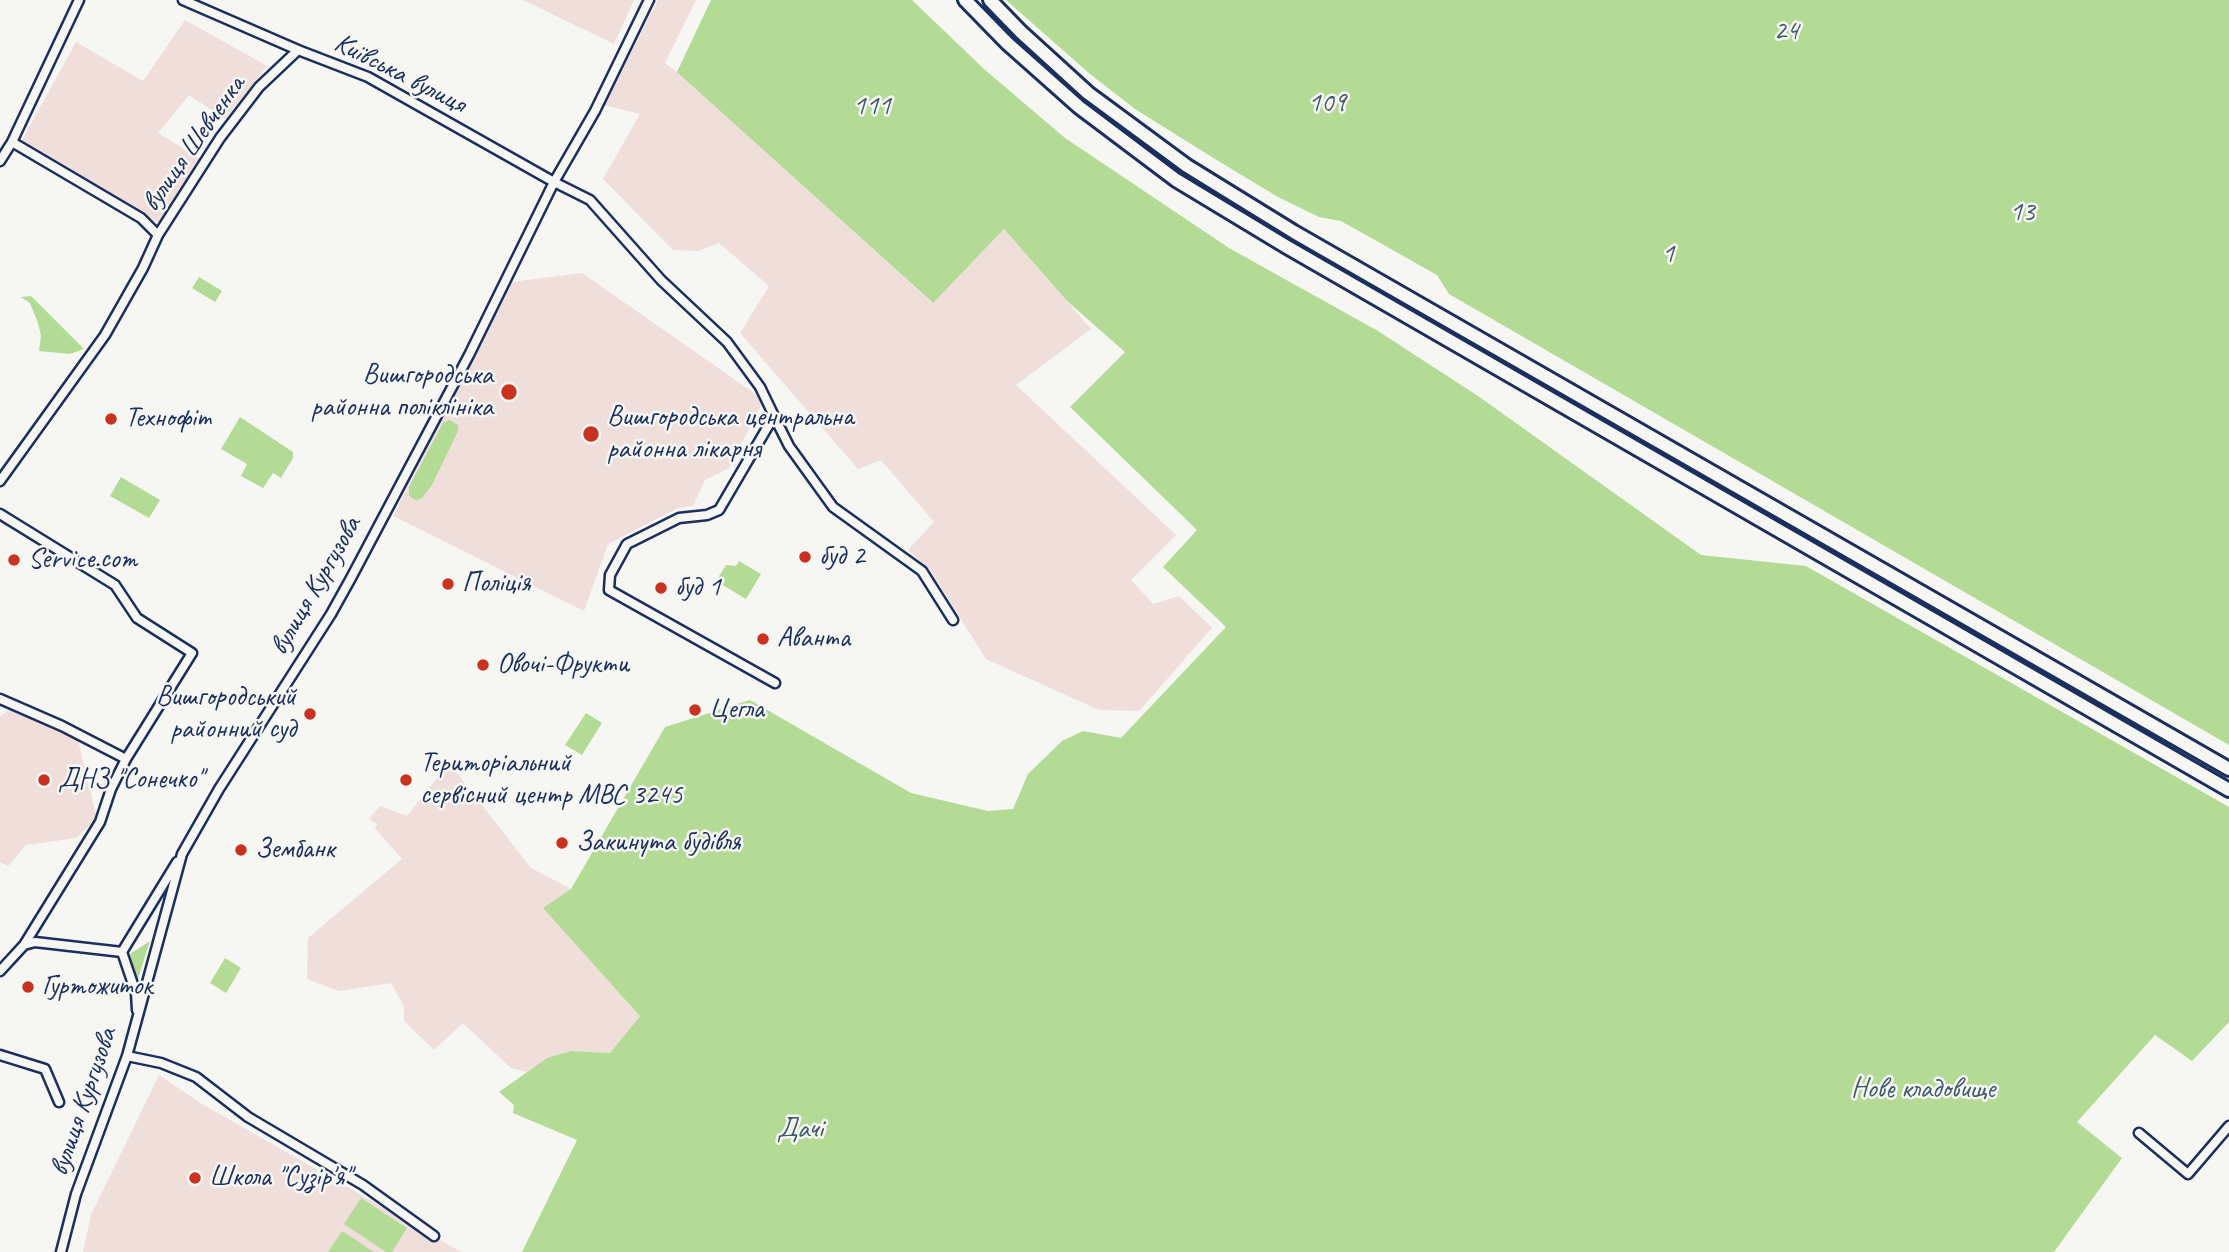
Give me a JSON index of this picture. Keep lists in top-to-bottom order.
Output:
{
  "streets": {
    "street": ["Київська вулиця", "вулиця Шевченка", "вулиця Кургузова"]
  },
  "crossings": [
    ["Київська вулиця", "вулиця Шевченка"],
    ["Київська вулиця", "вулиця Кургузова"]
  ],
  "parks": [
    "24",
    "109",
    "111",
    "13",
    "1",
    "Нове кладовище",
    "Дачі"
  ],
  "places": [
    "Вишгородська районна поліклініка",
    "Технофіт",
    "Вишгородська центральна районна лікарня",
    "буд 2",
    "Service.com",
    "Поліція",
    "буд 1",
    "Аванта",
    "Овочі-Фрукти",
    "Цегла",
    "Вишгородський районний суд",
    "ДНЗ \"Сонечко\"",
    "Територіальний сервісний центр МВС 3245",
    "Закинута будівля",
    "Зембанк",
    "Гуртожиток",
    "Школа \"Сузір'я\""
  ]
}
